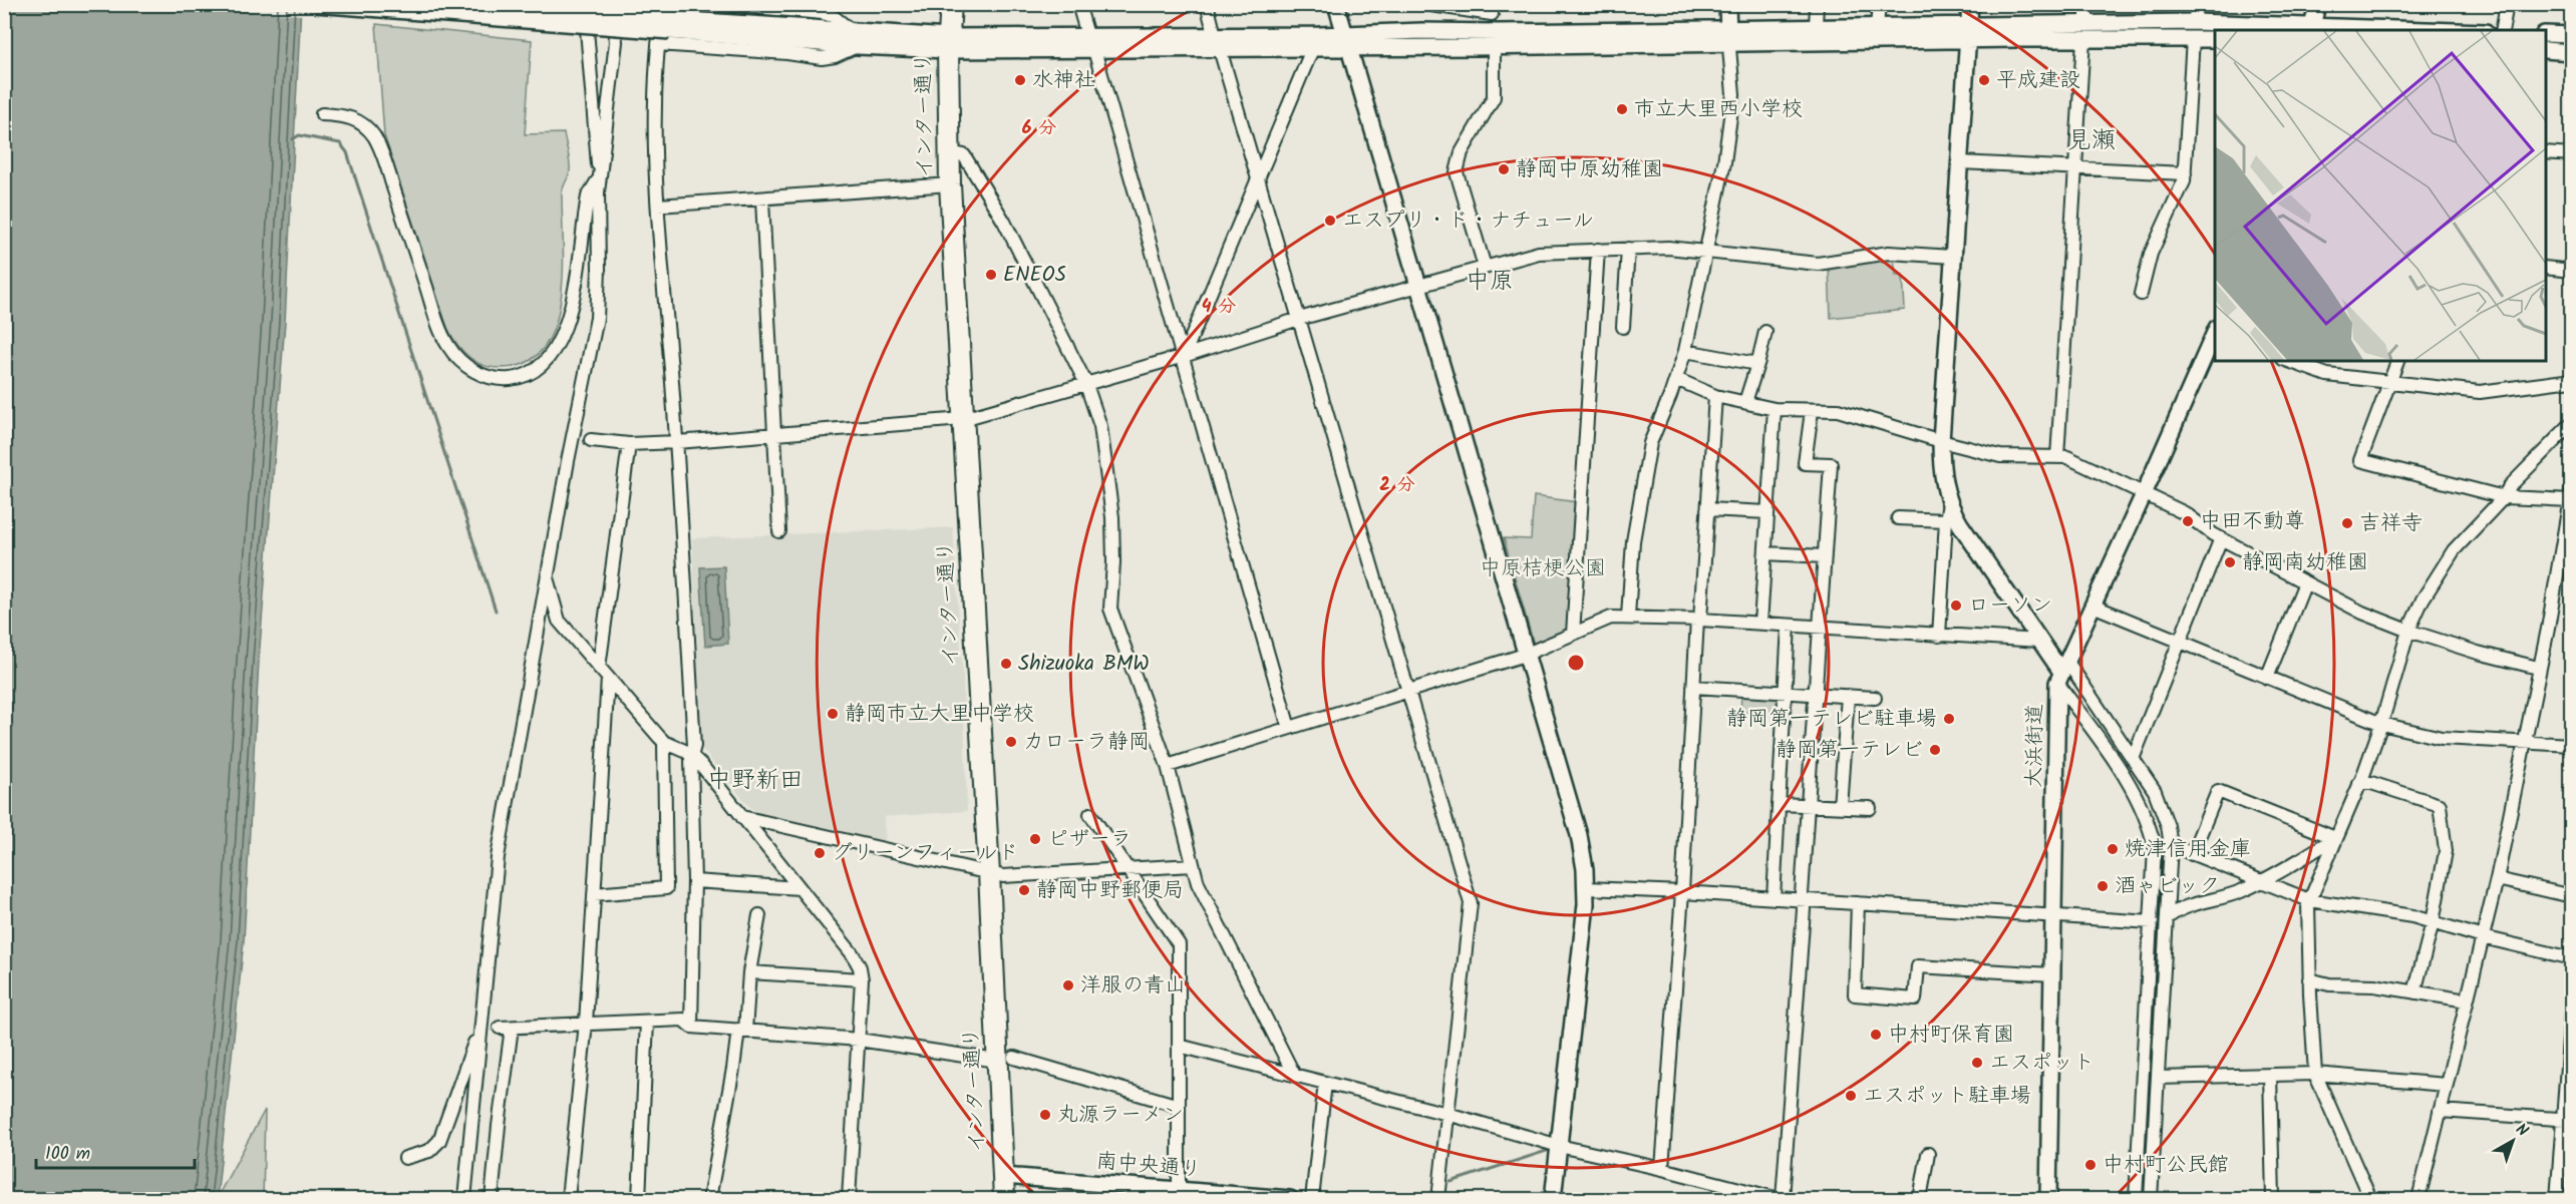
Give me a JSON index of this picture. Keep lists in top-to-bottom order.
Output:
{
  "streets": {
    "main road": ["インター通り"],
    "street": ["大浜街道", "南中央通り"]
  },
  "crossings": [
    ["インター通り", "南中央通り"]
  ],
  "districts": ["見瀬", "中原", "中野新田"],
  "parks": ["中原桔梗公園"],
  "places": [
    "水神社",
    "平成建設",
    "市立大里西小学校",
    "静岡中原幼稚園",
    "エスプリ・ド・ナチュール",
    "ENEOS",
    "中田不動尊",
    "吉祥寺",
    "静岡南幼稚園",
    "ローソン",
    "Shizuoka BMW",
    "静岡市立大里中学校",
    "静岡第一テレビ駐車場",
    "カローラ静岡",
    "静岡第一テレビ",
    "ピザーラ",
    "焼津信用金庫",
    "グリーンフィールド",
    "酒ゃビック",
    "静岡中野郵便局",
    "洋服の青山",
    "中村町保育園",
    "エスポット",
    "エスポット駐車場",
    "丸源ラーメン",
    "中村町公民館"
  ],
  "scale_bar": "100 m",
  "north": "top right",
  "rings": ["6 分", "4 分", "2 分"]
}
